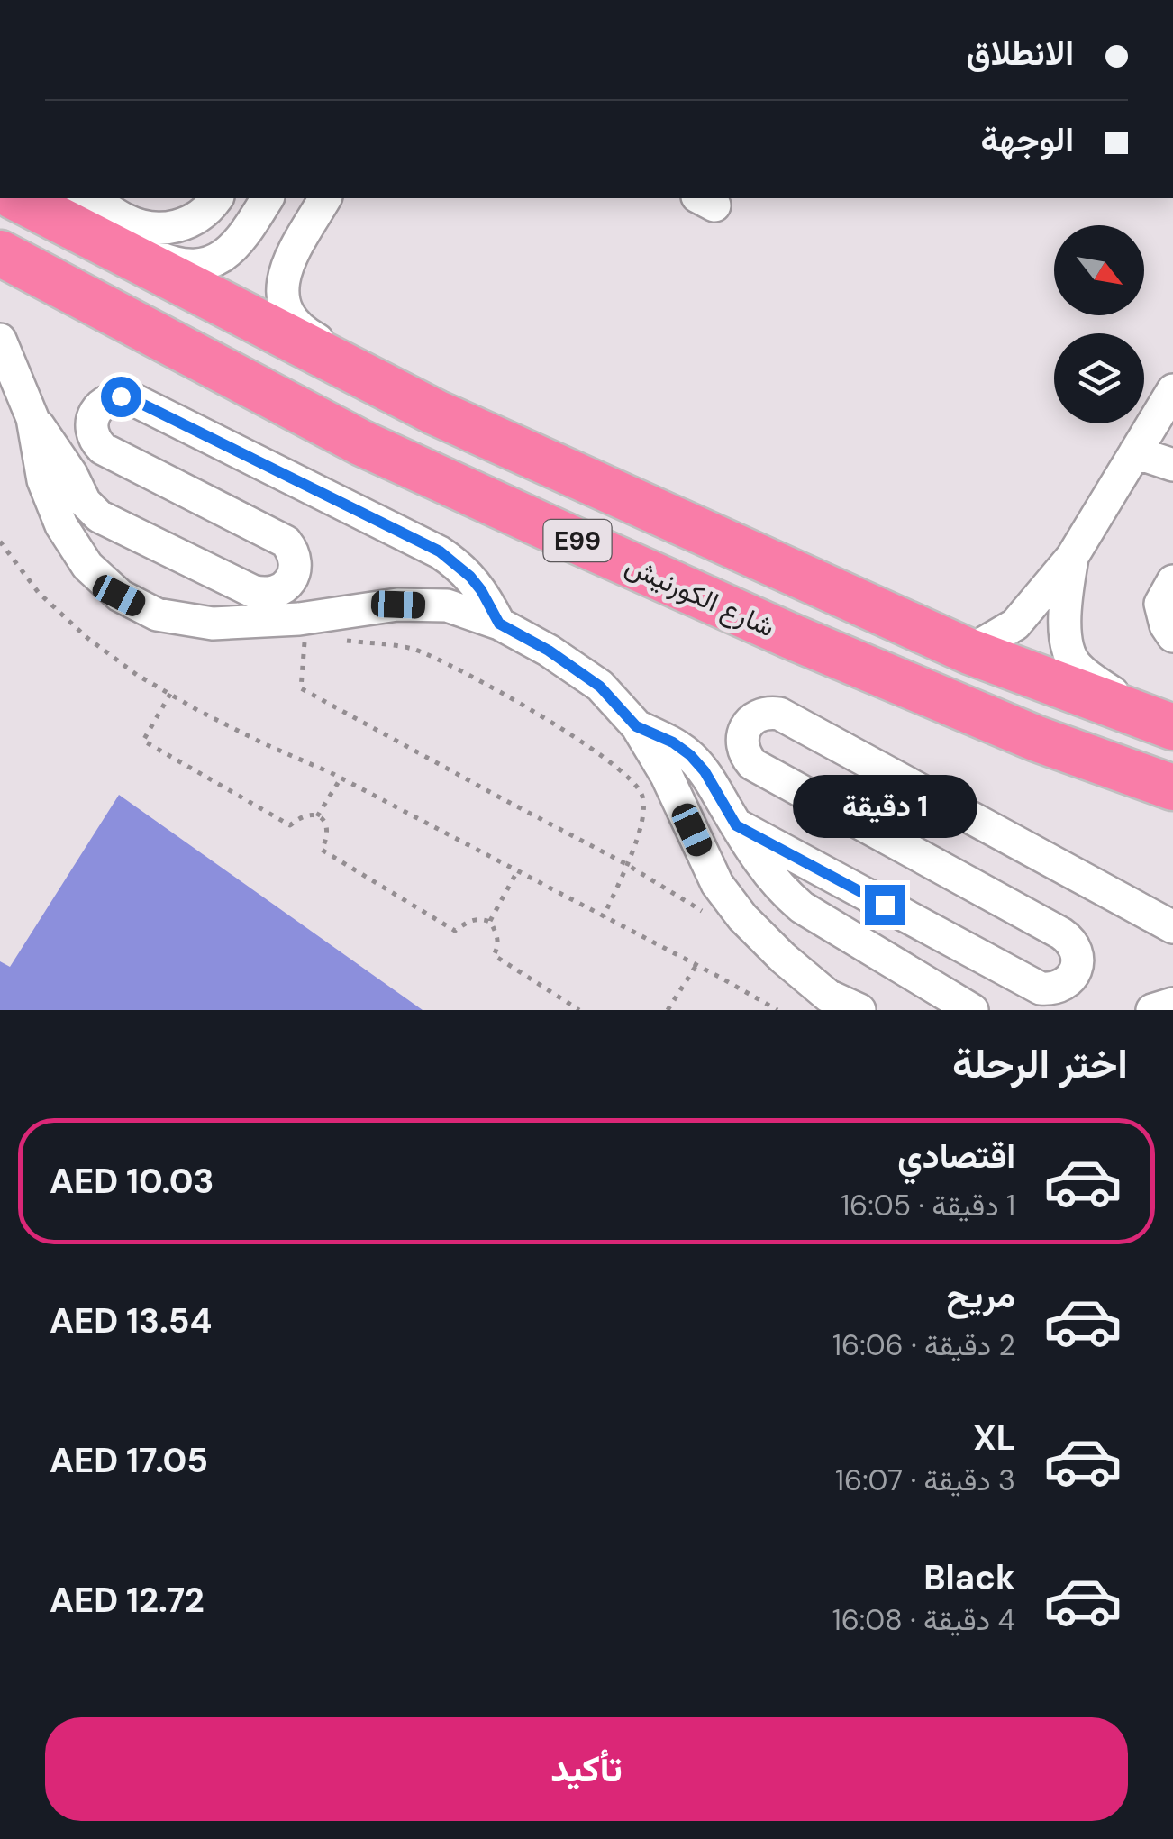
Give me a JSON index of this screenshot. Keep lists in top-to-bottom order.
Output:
{
  "streets": {
    "highway": ["E99", "شارع الكورنيش"]
  },
  "north": "bottom right",
  "page": {
    "banner": ["الانطلاق", "الوجهة"],
    "bubble": "1 دقيقة",
    "heading": "اختر الرحلة",
    "list": [
      {
        "name": "اقتصادي",
        "note": "1 دقيقة · 16:05",
        "value": "AED 10.03"
      },
      {
        "name": "مريح",
        "note": "2 دقيقة · 16:06",
        "value": "AED 13.54"
      },
      {
        "name": "XL",
        "note": "3 دقيقة · 16:07",
        "value": "AED 17.05"
      },
      {
        "name": "Black",
        "note": "4 دقيقة · 16:08",
        "value": "AED 12.72"
      }
    ],
    "buttons": "تأكيد"
  }
}
